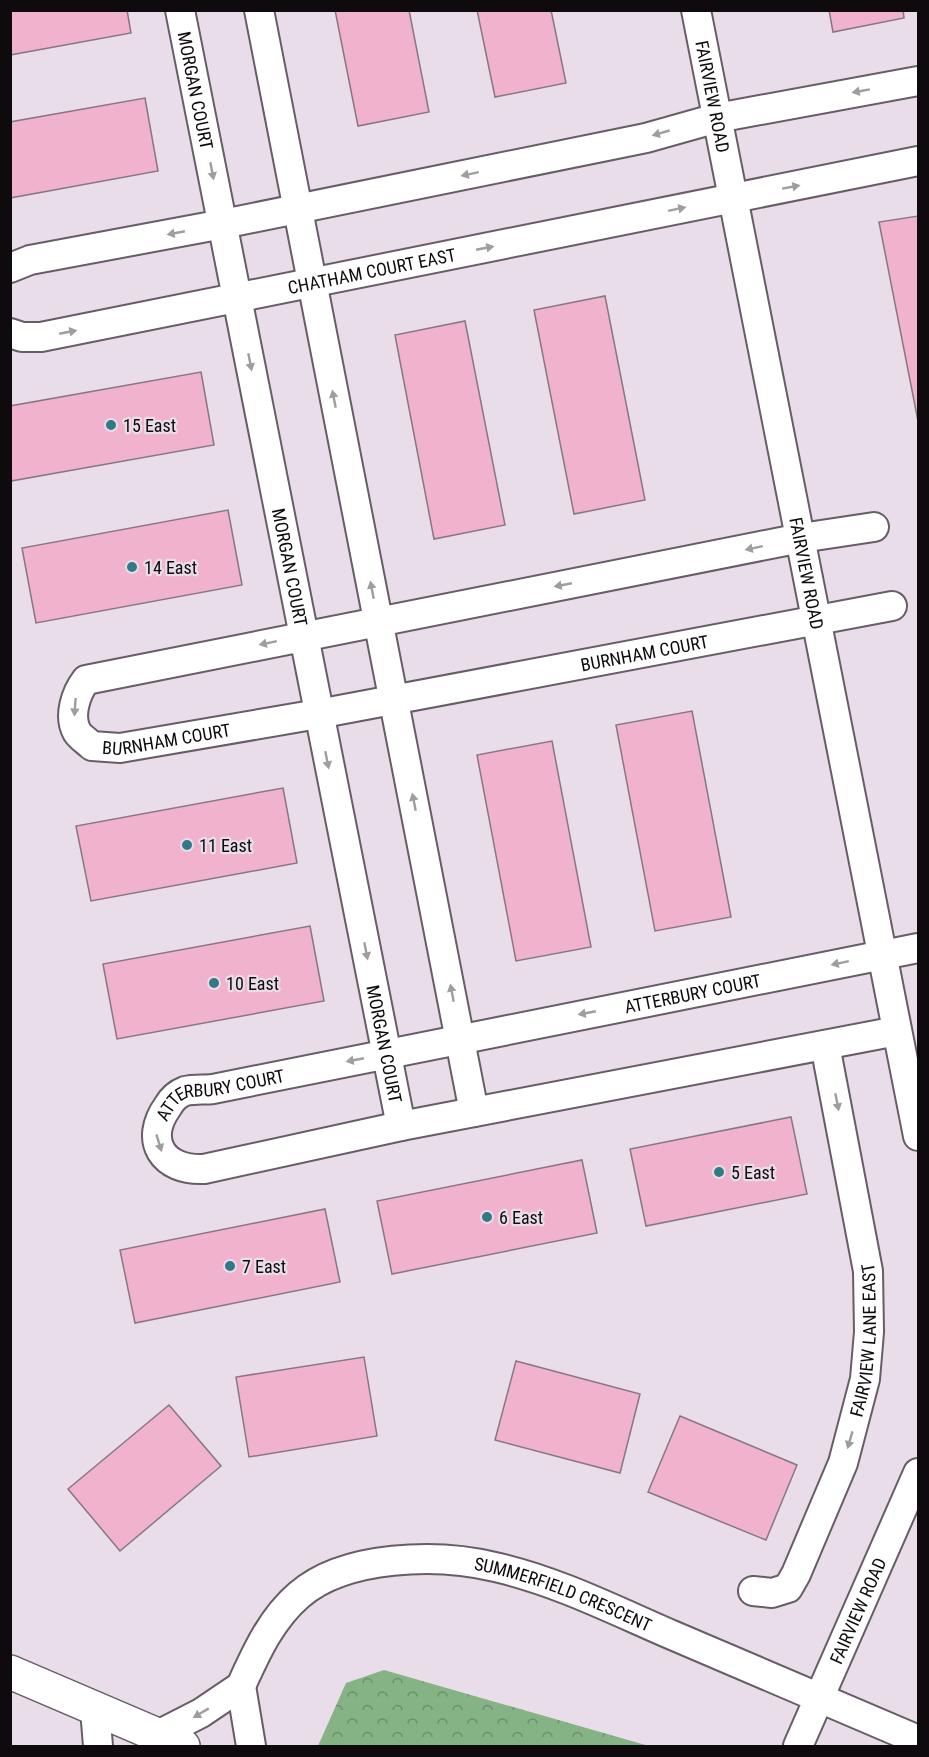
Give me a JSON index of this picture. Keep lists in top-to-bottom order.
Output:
{
  "streets": {
    "street": [
      "MORGAN COURT",
      "FAIRVIEW ROAD",
      "CHATHAM COURT EAST",
      "BURNHAM COURT",
      "ATTERBURY COURT",
      "FAIRVIEW LANE EAST",
      "SUMMERFIELD CRESCENT"
    ]
  },
  "crossings": [
    ["MORGAN COURT", "CHATHAM COURT EAST"],
    ["MORGAN COURT", "BURNHAM COURT"],
    ["MORGAN COURT", "ATTERBURY COURT"],
    ["FAIRVIEW ROAD", "CHATHAM COURT EAST"],
    ["FAIRVIEW ROAD", "BURNHAM COURT"],
    ["FAIRVIEW ROAD", "ATTERBURY COURT"],
    ["FAIRVIEW ROAD", "SUMMERFIELD CRESCENT"],
    ["ATTERBURY COURT", "FAIRVIEW LANE EAST"]
  ],
  "one_way": ["FAIRVIEW LANE EAST"],
  "places": [
    "15 East",
    "14 East",
    "11 East",
    "10 East",
    "5 East",
    "6 East",
    "7 East"
  ]
}
